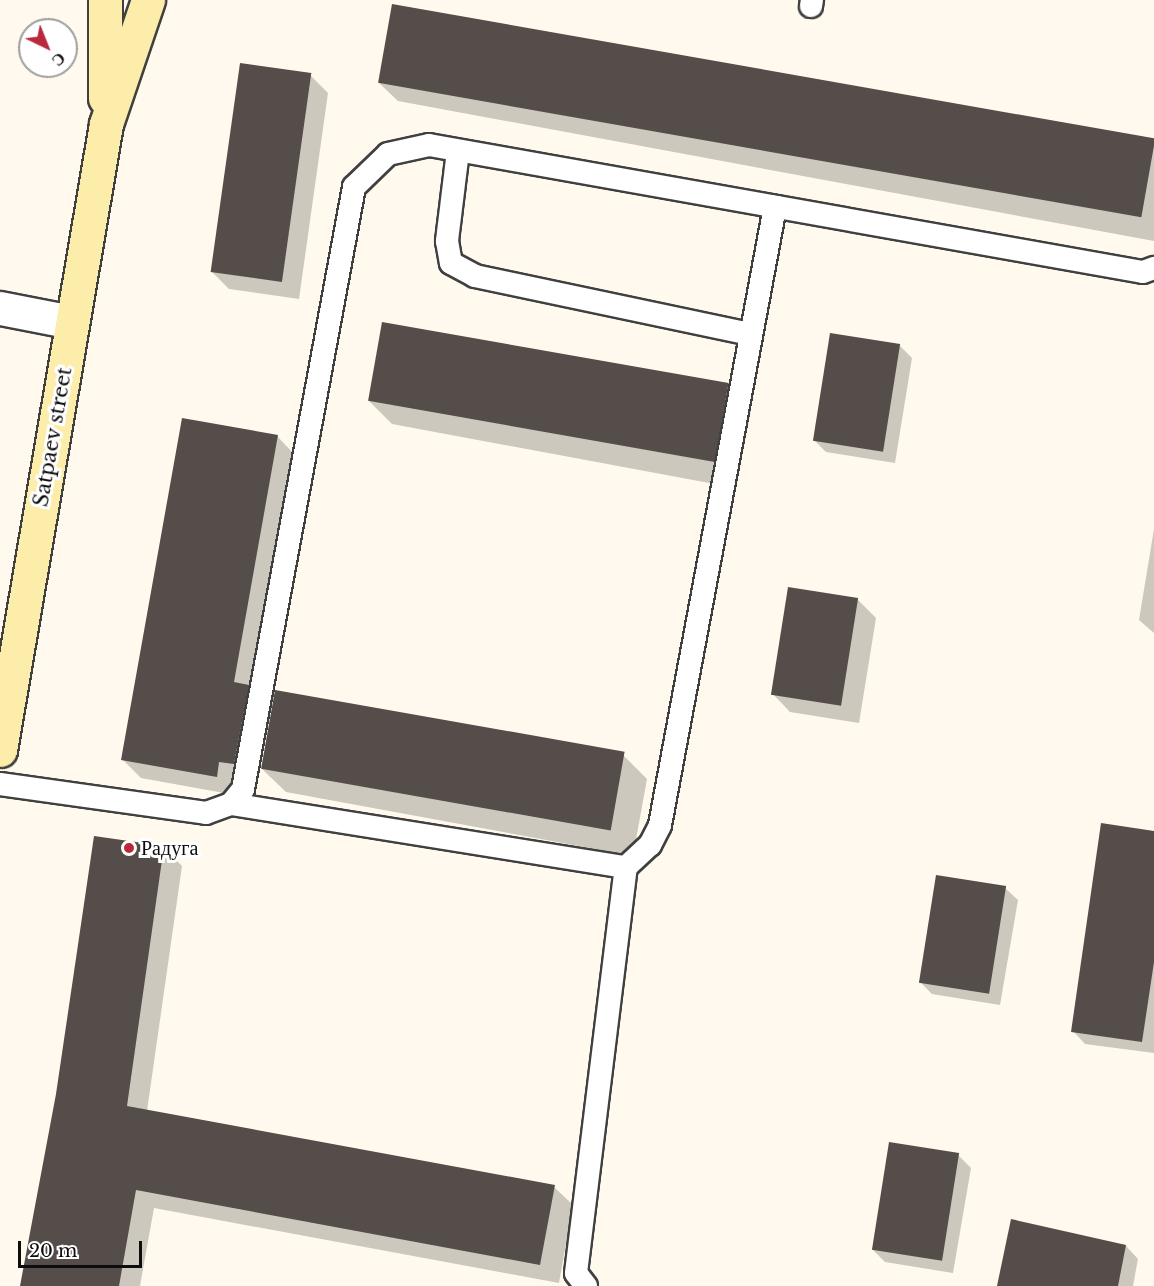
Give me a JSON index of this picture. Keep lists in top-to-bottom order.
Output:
{
  "streets": {
    "main road": ["Satpaev street"]
  },
  "places": ["Радуга"],
  "scale_bar": "20 m",
  "north": "bottom right"
}
